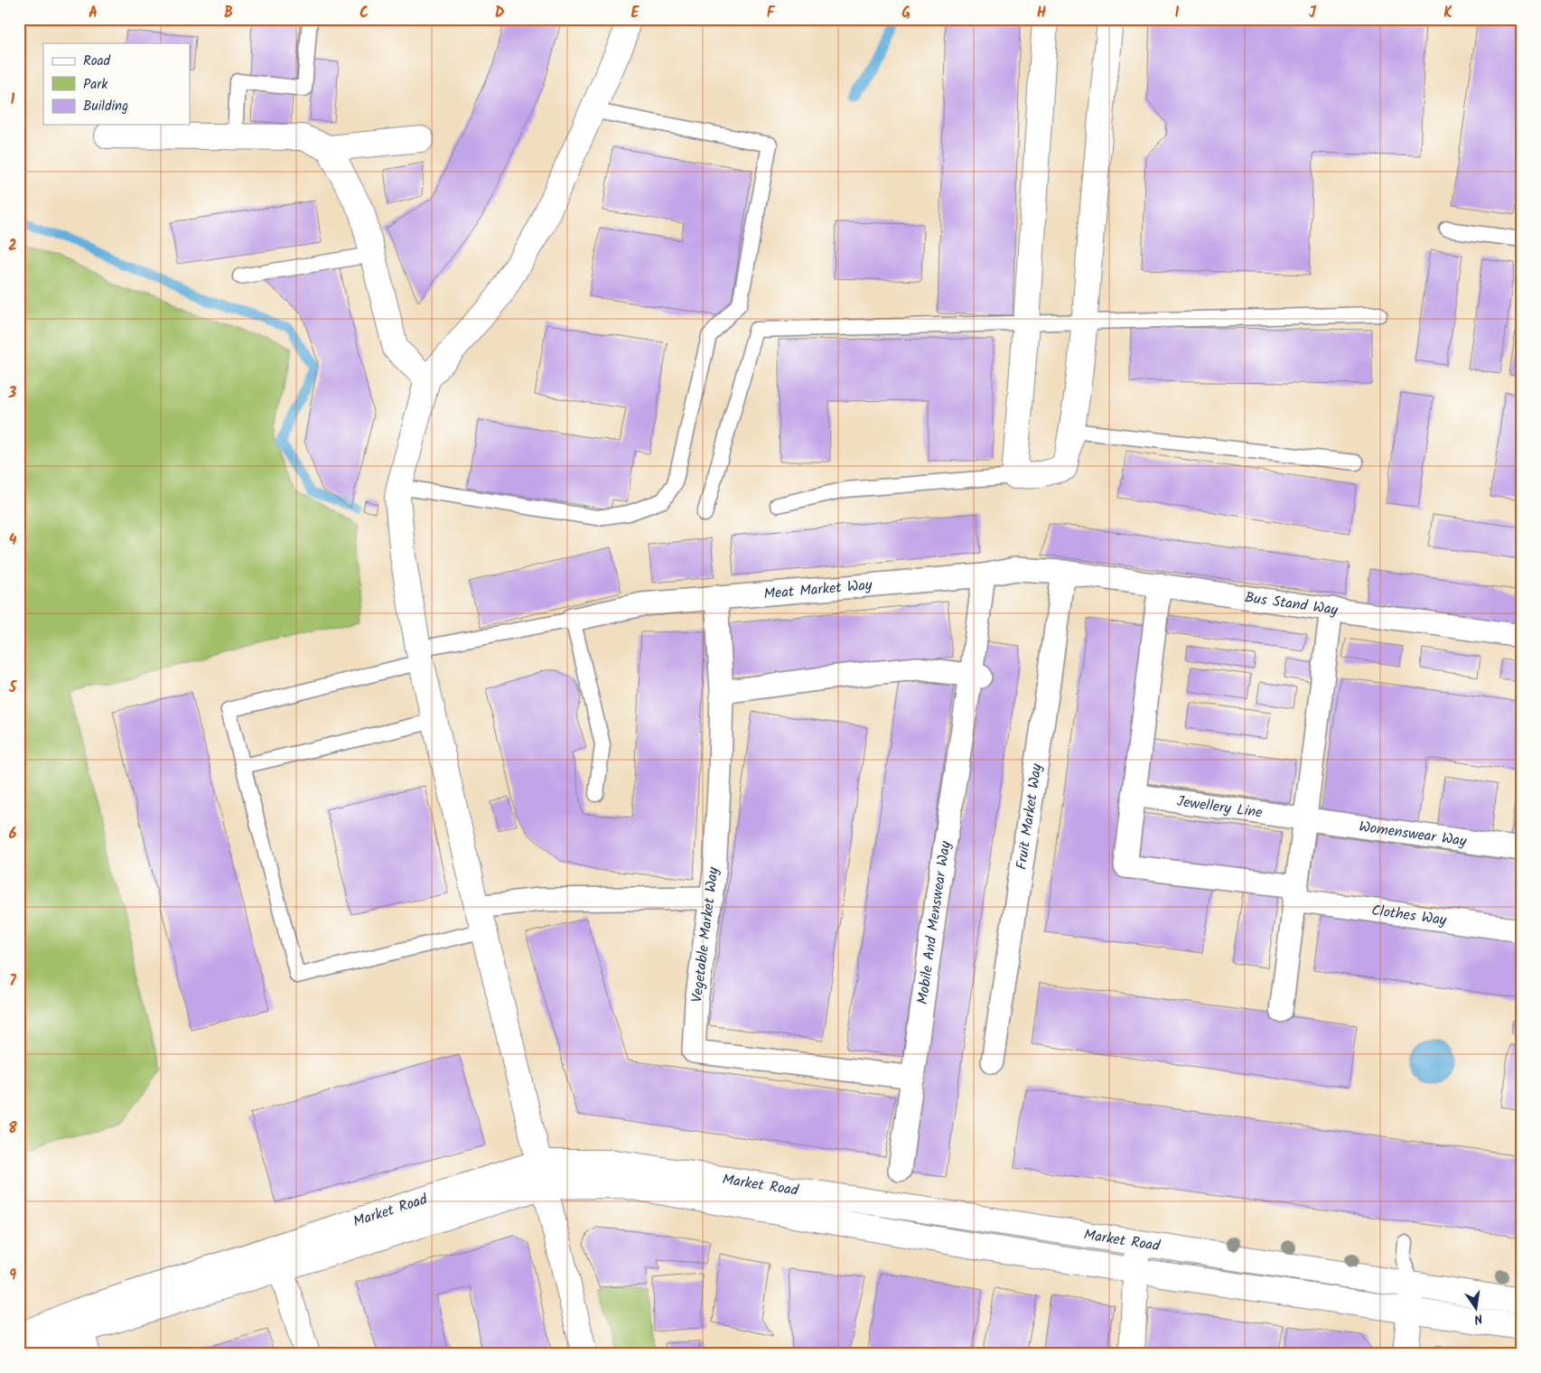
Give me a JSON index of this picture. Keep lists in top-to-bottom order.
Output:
{
  "streets": {
    "street": [
      "Meat Market Way",
      "Bus Stand Way",
      "Jewellery Line",
      "Fruit Market Way",
      "Womenswear Way",
      "Clothes Way",
      "Mobile And Menswear Way",
      "Vegetable Market Way",
      "Market Road"
    ]
  },
  "crossings": [
    ["Meat Market Way", "Bus Stand Way"],
    ["Meat Market Way", "Fruit Market Way"],
    ["Meat Market Way", "Mobile And Menswear Way"],
    ["Meat Market Way", "Vegetable Market Way"],
    ["Bus Stand Way", "Fruit Market Way"],
    ["Jewellery Line", "Womenswear Way"],
    ["Jewellery Line", "Clothes Way"],
    ["Mobile And Menswear Way", "Vegetable Market Way"]
  ],
  "legend": ["Road", "Park", "Building"],
  "north": "bottom",
  "grid": {
    "columns": [
      "A",
      "B",
      "C",
      "D",
      "E",
      "F",
      "G",
      "H",
      "I",
      "J",
      "K"
    ],
    "rows": [
      "1",
      "2",
      "3",
      "4",
      "5",
      "6",
      "7",
      "8",
      "9"
    ]
  }
}
